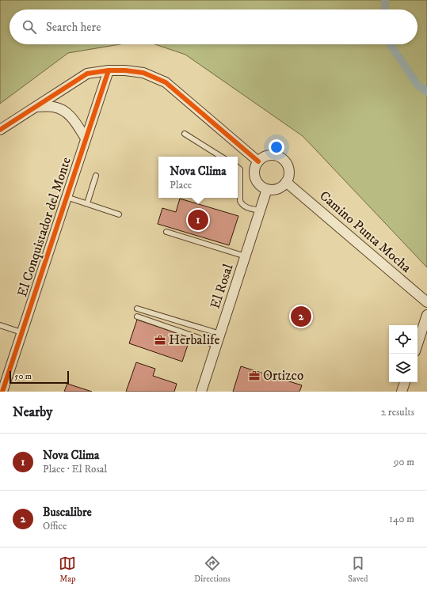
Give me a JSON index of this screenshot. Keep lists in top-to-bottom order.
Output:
{
  "streets": {
    "street": ["El Conquistador del Monte", "Camino Punta Mocha", "El Rosal"]
  },
  "crossings": [
    ["Camino Punta Mocha", "El Rosal"]
  ],
  "places": {
    "office": ["Herbalife", "Ortizco"]
  },
  "scale_bar": "50 m",
  "page": {
    "search": "Search here",
    "popup": ["Nova Clima", "Place"],
    "pins": ["1", "2"],
    "scale": "50 m",
    "heading": ["Nearby", "2 results"],
    "list": [
      {
        "mark": "1",
        "name": "Nova Clima",
        "note": "Place · El Rosal",
        "value": "90 m"
      },
      {
        "mark": "2",
        "name": "Buscalibre",
        "note": "Office",
        "value": "140 m"
      }
    ],
    "nav": ["Map", "Directions", "Saved"]
  }
}
